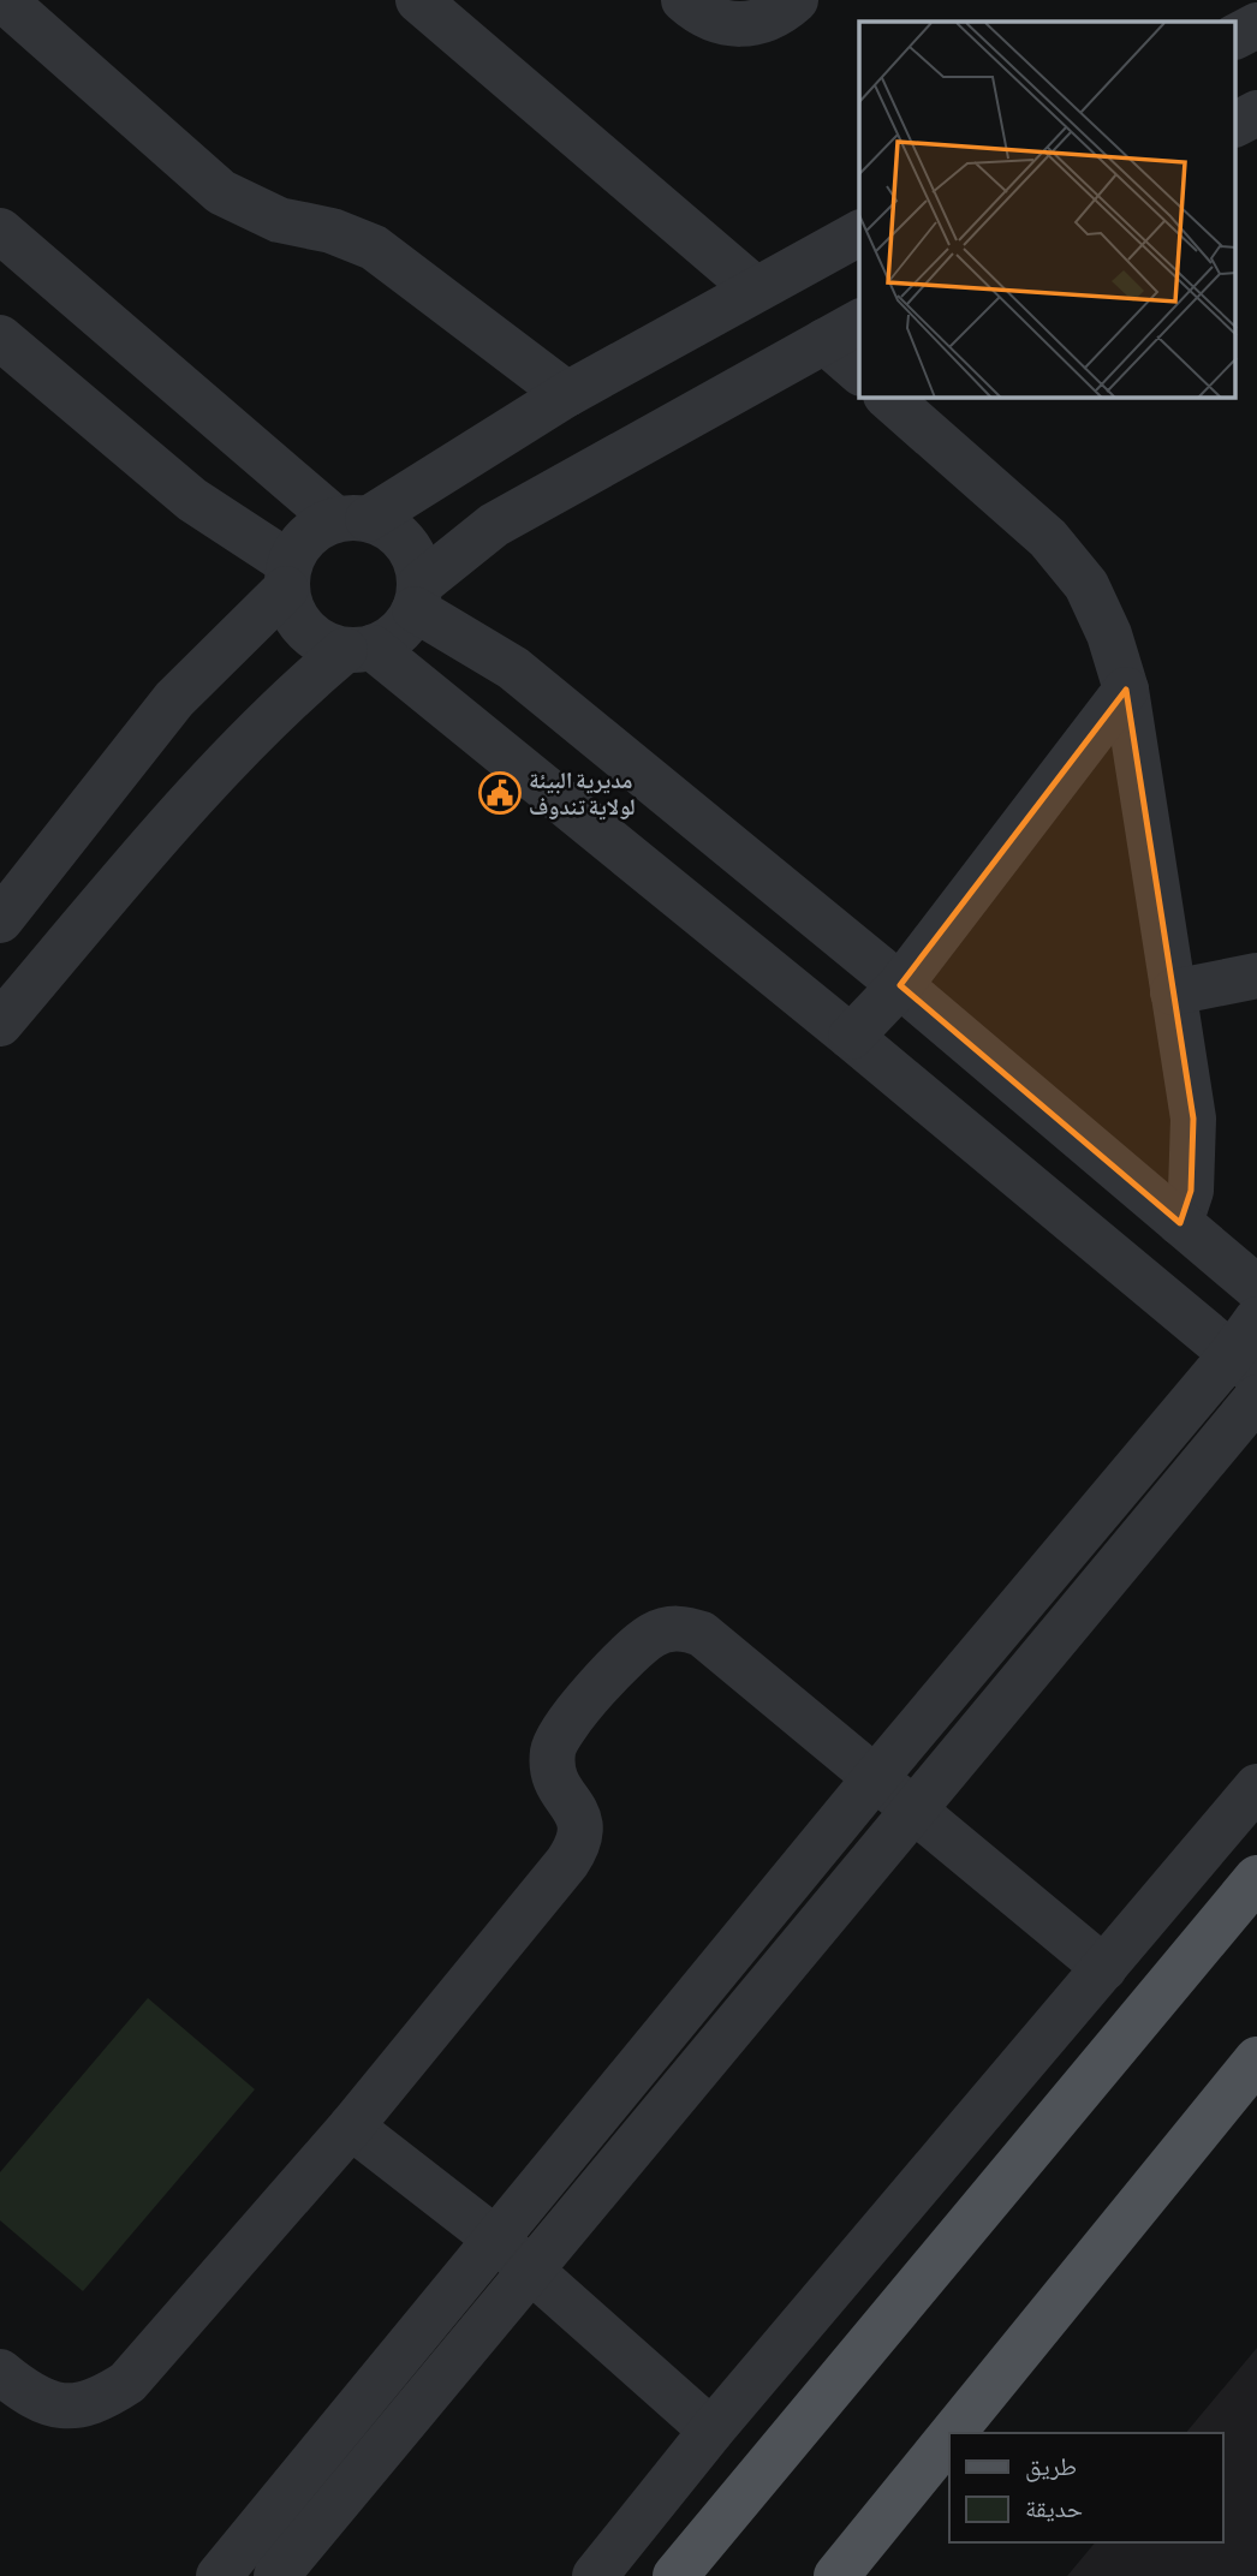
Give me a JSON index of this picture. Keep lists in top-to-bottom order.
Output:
{
  "places": {
    "public building": ["مديرية البيئة لولاية تندوف"]
  },
  "legend": ["طريق", "حديقة"]
}
